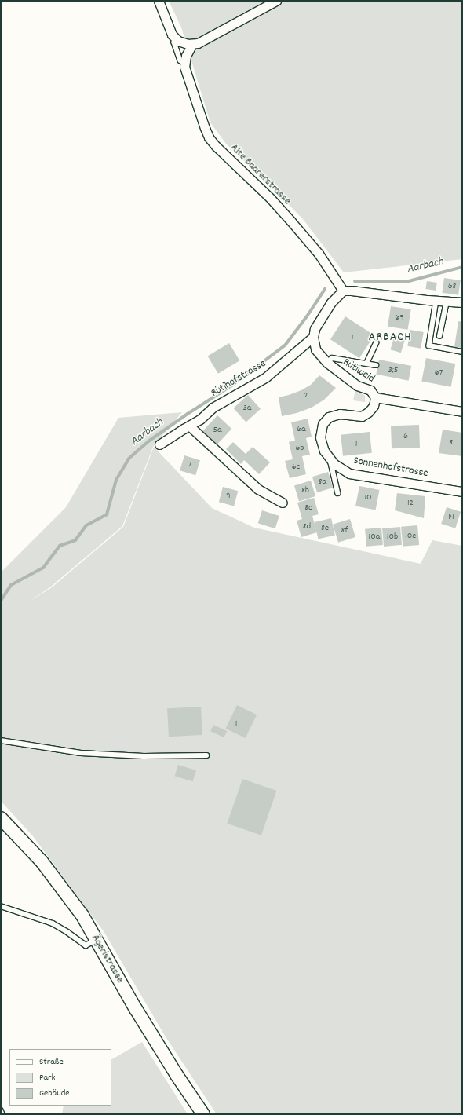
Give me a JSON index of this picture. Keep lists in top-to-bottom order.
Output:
{
  "streets": {
    "main road": ["Ägeristrasse"],
    "street": [
      "Alte Baarerstrasse",
      "Rütiweid",
      "Rütihofstrasse",
      "Sonnenhofstrasse"
    ]
  },
  "crossings": [
    ["Rütiweid", "Rütihofstrasse"],
    ["Rütiweid", "Sonnenhofstrasse"]
  ],
  "districts": ["ARBACH"],
  "water": ["Aarbach"],
  "house_numbers": [
    "68",
    "69",
    "1",
    "3;5",
    "67",
    "2",
    "3a",
    "6a",
    "5a",
    "6",
    "8",
    "1",
    "6b",
    "7",
    "6c",
    "8a",
    "8b",
    "9",
    "10",
    "12",
    "8c",
    "14",
    "8d",
    "8e",
    "8f",
    "10c",
    "10a",
    "10b",
    "1"
  ],
  "legend": ["Straße", "Park", "Gebäude"]
}
